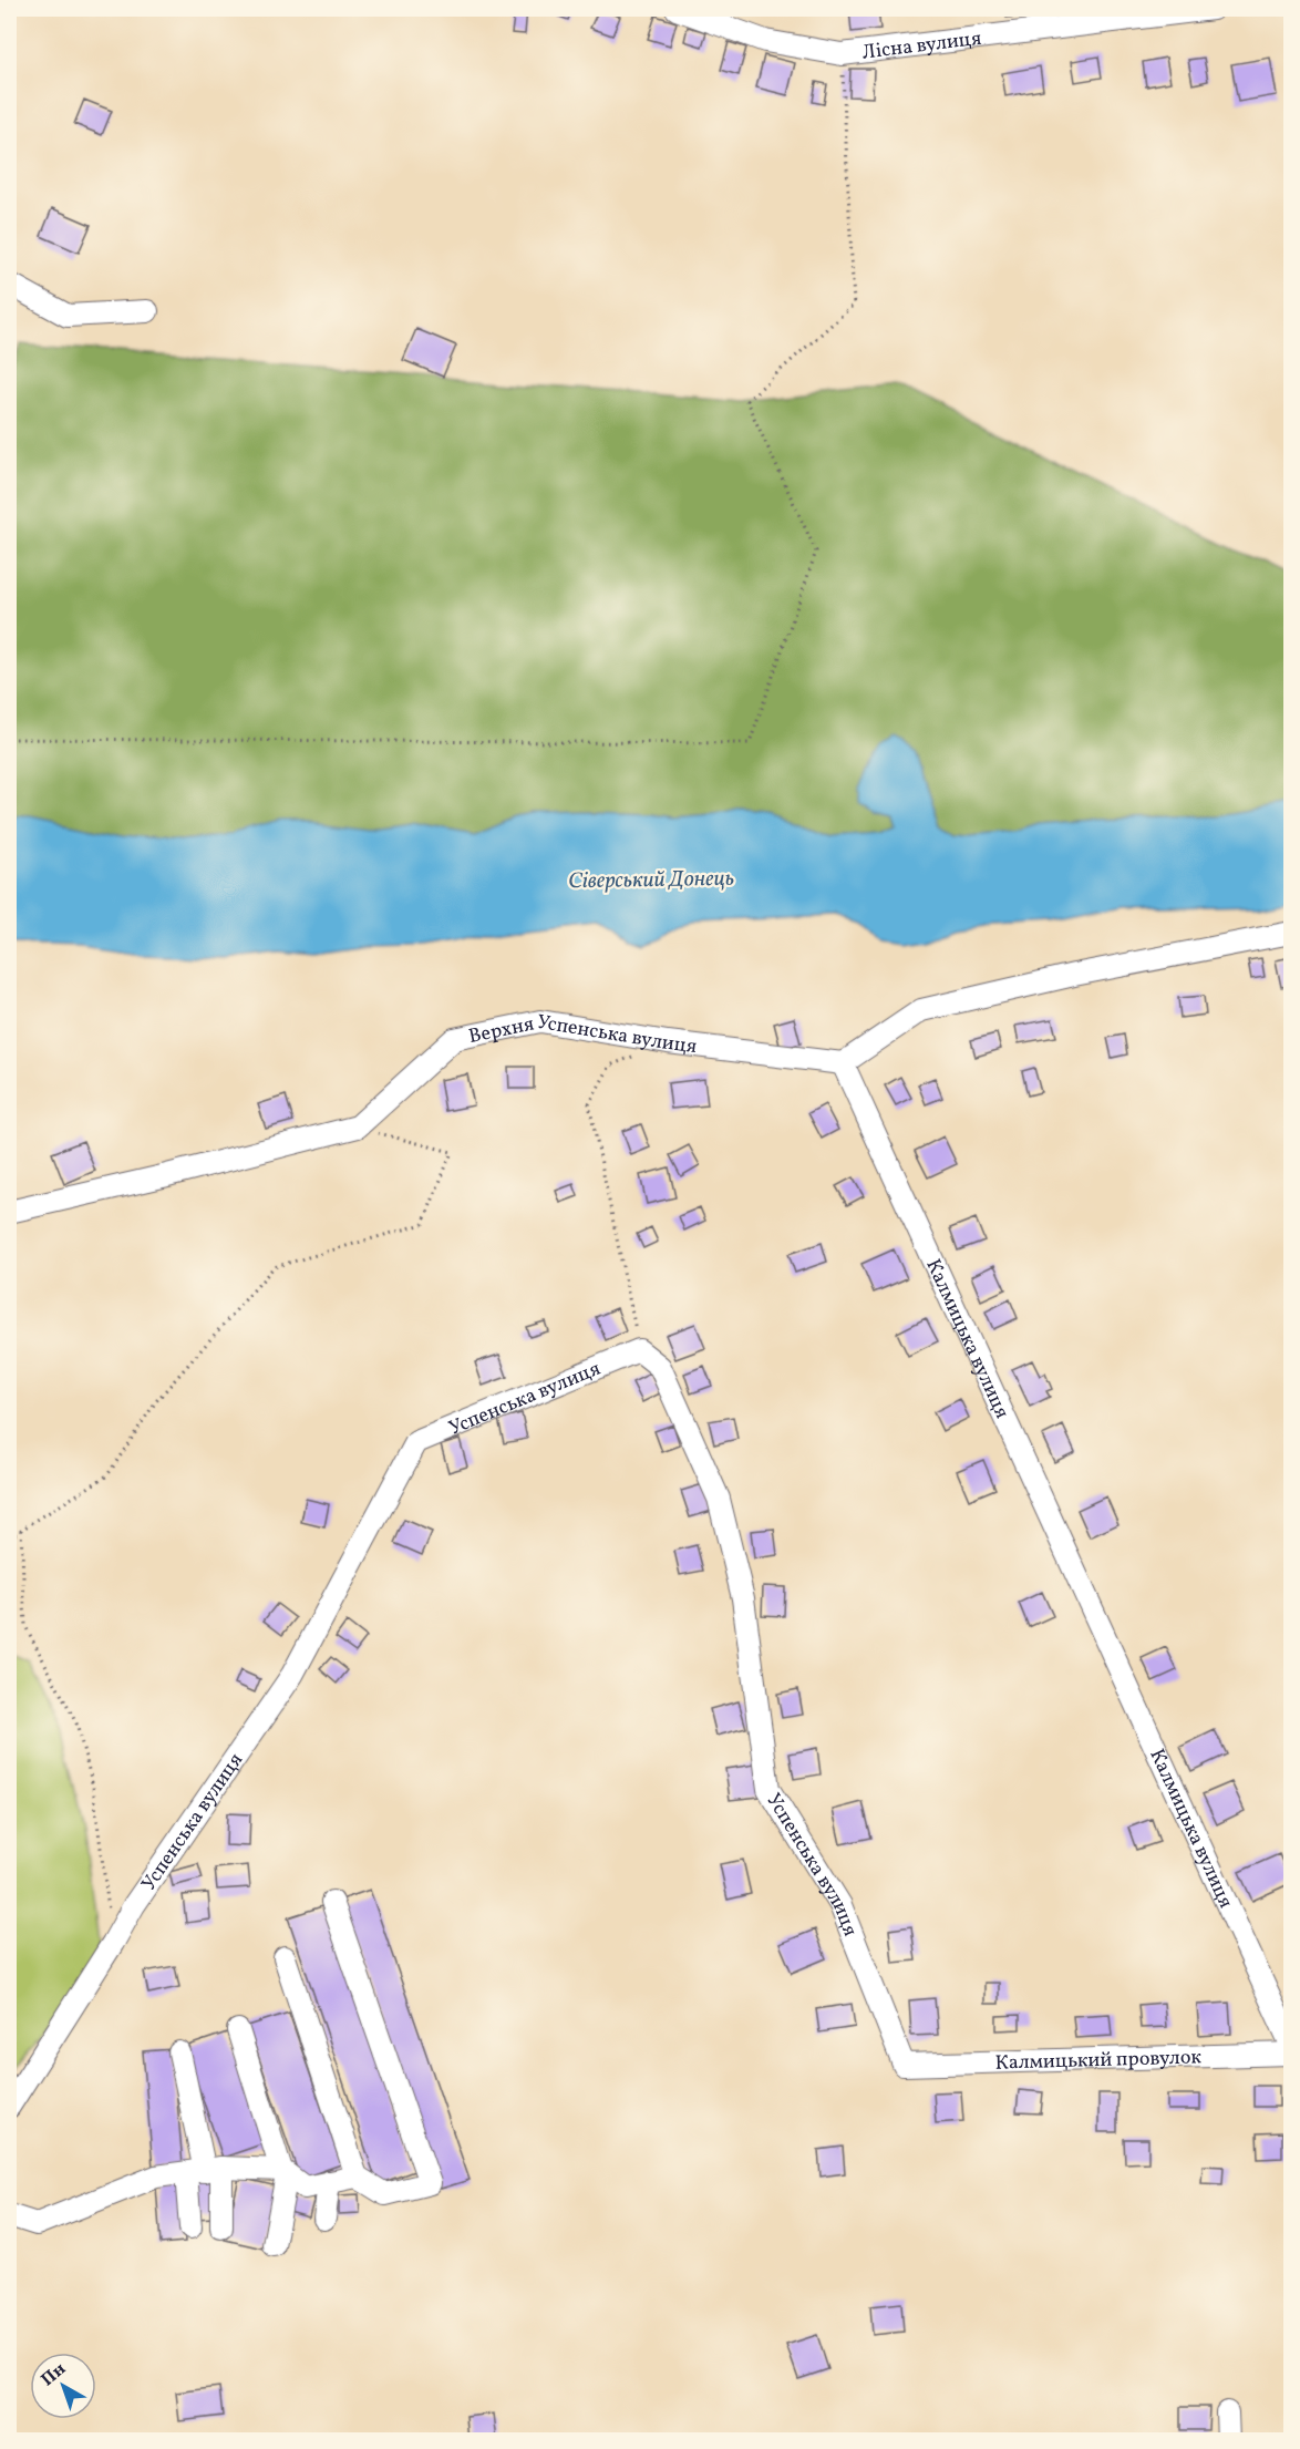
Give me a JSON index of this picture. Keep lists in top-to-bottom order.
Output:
{
  "streets": {
    "street": [
      "Лісна вулиця",
      "Верхня Успенська вулиця",
      "Калмицька вулиця",
      "Успенська вулиця",
      "Калмицький провулок"
    ]
  },
  "crossings": [
    ["Верхня Успенська вулиця", "Калмицька вулиця"],
    ["Успенська вулиця", "Калмицький провулок"]
  ],
  "water": ["Сіверський Донець"],
  "north": "top left"
}
